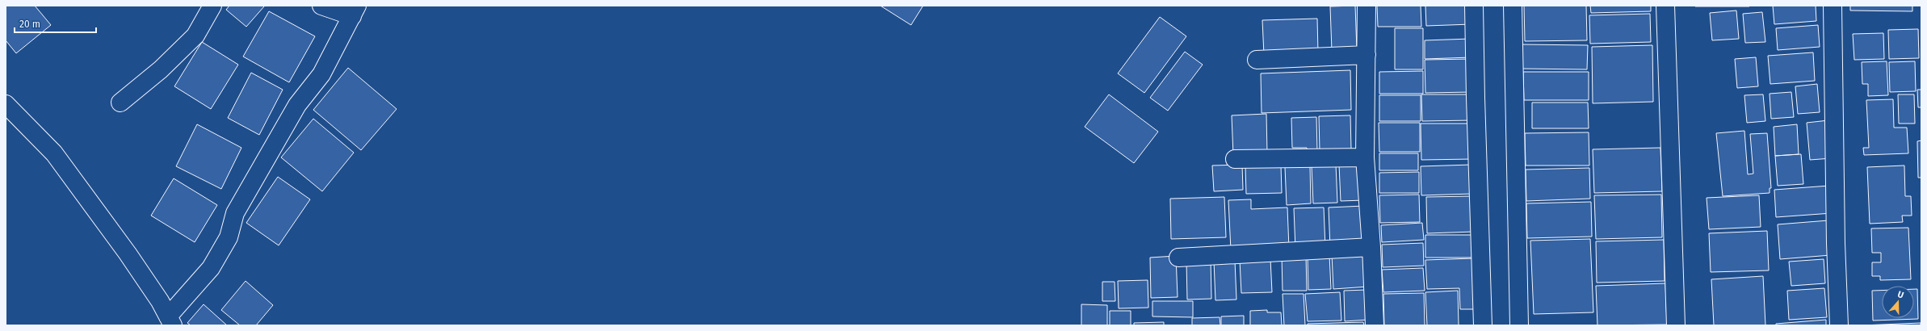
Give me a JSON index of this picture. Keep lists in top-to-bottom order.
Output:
{
  "scale_bar": "20 m",
  "north": "top"
}
